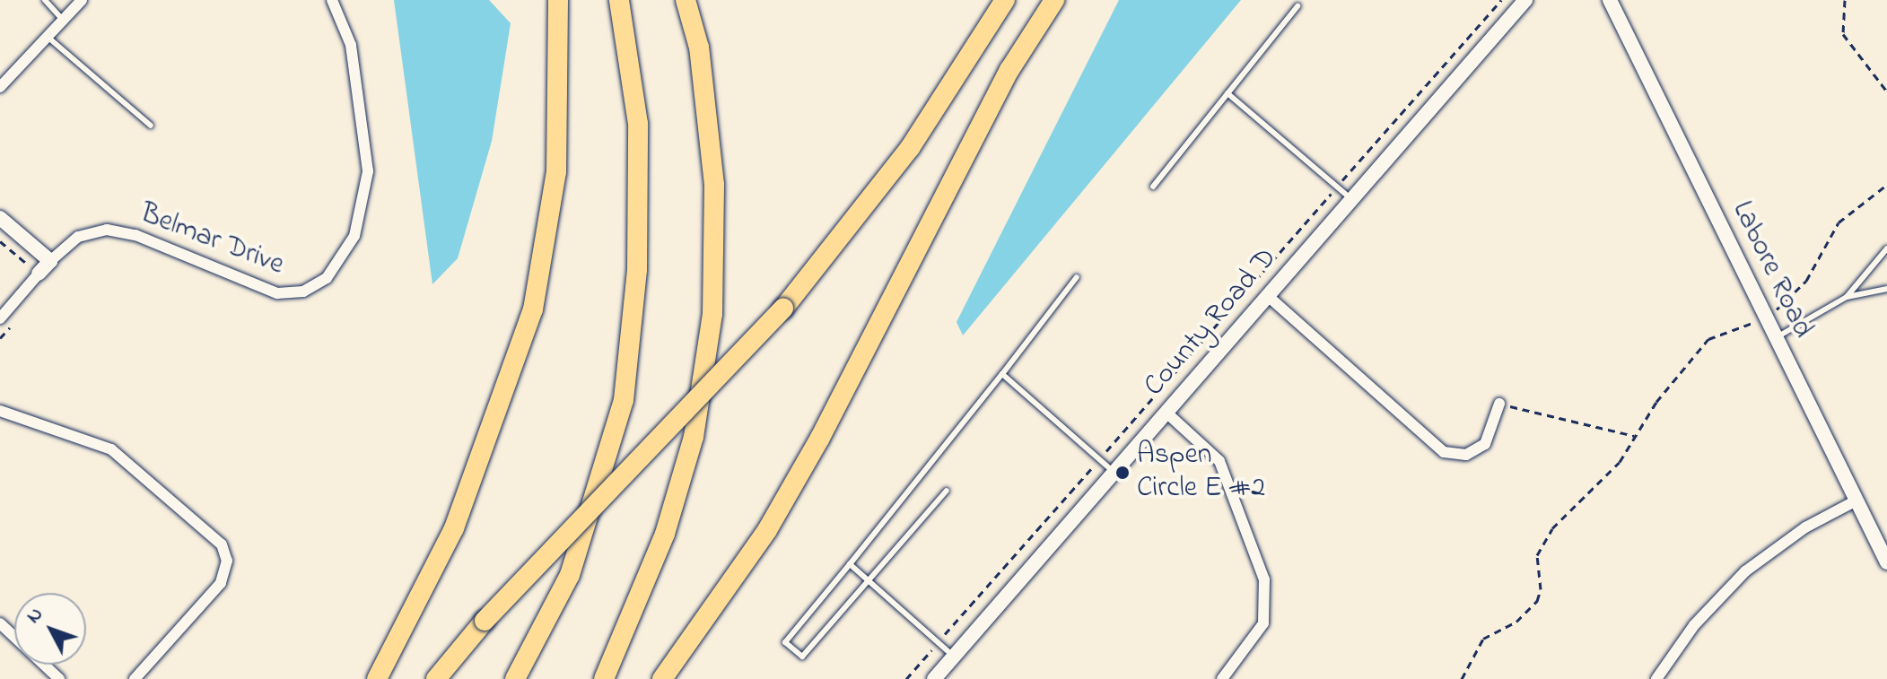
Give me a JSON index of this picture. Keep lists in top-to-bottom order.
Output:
{
  "streets": {
    "street": ["Belmar Drive", "Labore Road", "County Road D"]
  },
  "places": ["Aspen Circle E #2"],
  "north": "top left"
}
